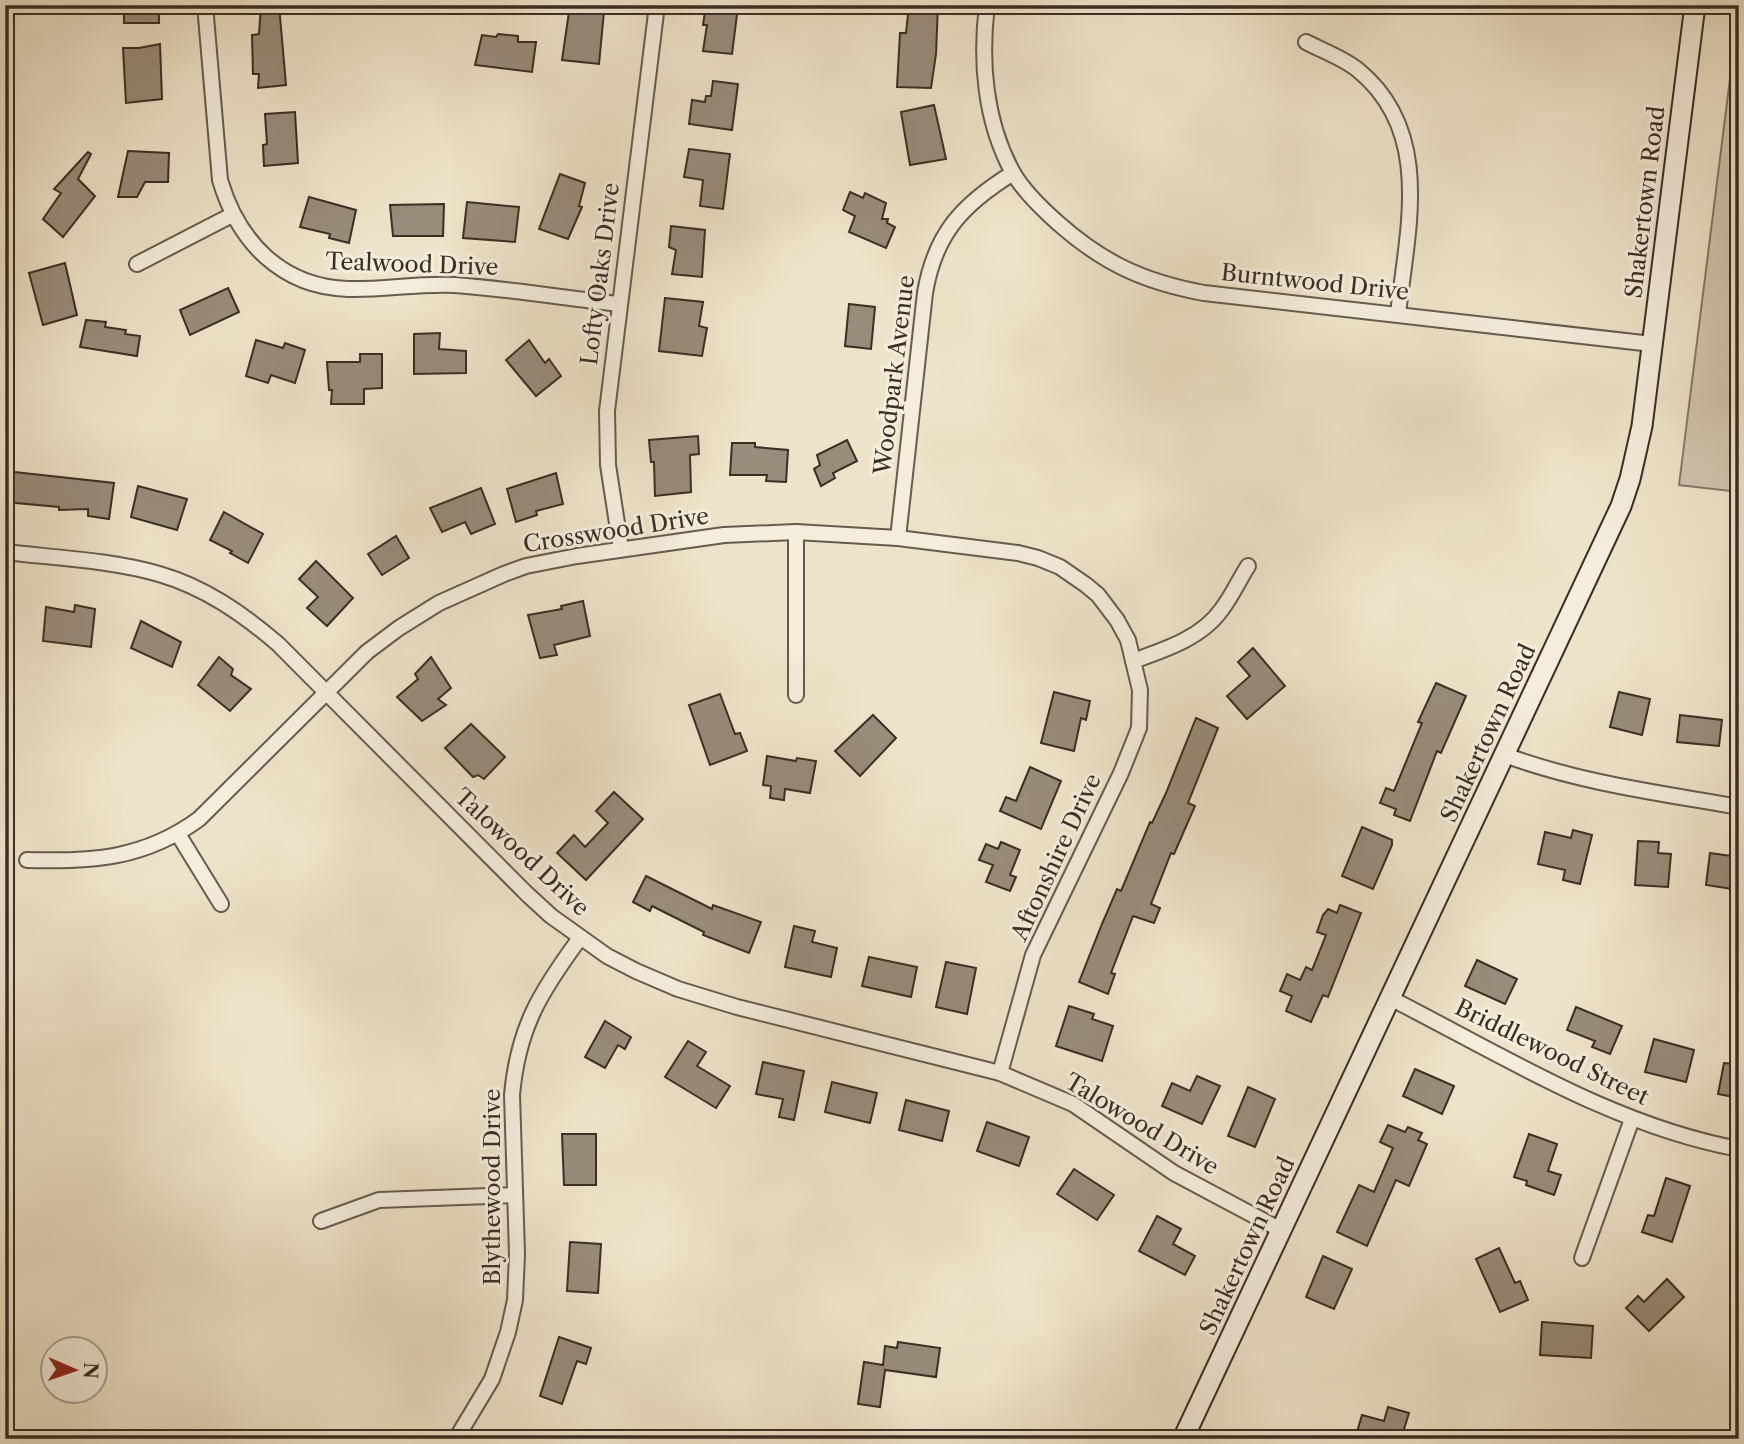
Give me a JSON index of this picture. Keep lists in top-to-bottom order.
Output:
{
  "streets": {
    "street": [
      "Shakertown Road",
      "Tealwood Drive",
      "Lofty Oaks Drive",
      "Burntwood Drive",
      "Woodpark Avenue",
      "Crosswood Drive",
      "Talowood Drive",
      "Aftonshire Drive",
      "Briddlewood Street",
      "Blythewood Drive"
    ]
  },
  "crossings": [
    ["Shakertown Road", "Burntwood Drive"],
    ["Shakertown Road", "Talowood Drive"],
    ["Shakertown Road", "Briddlewood Street"],
    ["Tealwood Drive", "Lofty Oaks Drive"],
    ["Lofty Oaks Drive", "Crosswood Drive"],
    ["Burntwood Drive", "Woodpark Avenue"],
    ["Woodpark Avenue", "Crosswood Drive"],
    ["Crosswood Drive", "Talowood Drive"],
    ["Crosswood Drive", "Aftonshire Drive"],
    ["Talowood Drive", "Aftonshire Drive"],
    ["Talowood Drive", "Blythewood Drive"]
  ],
  "north": "right"
}
